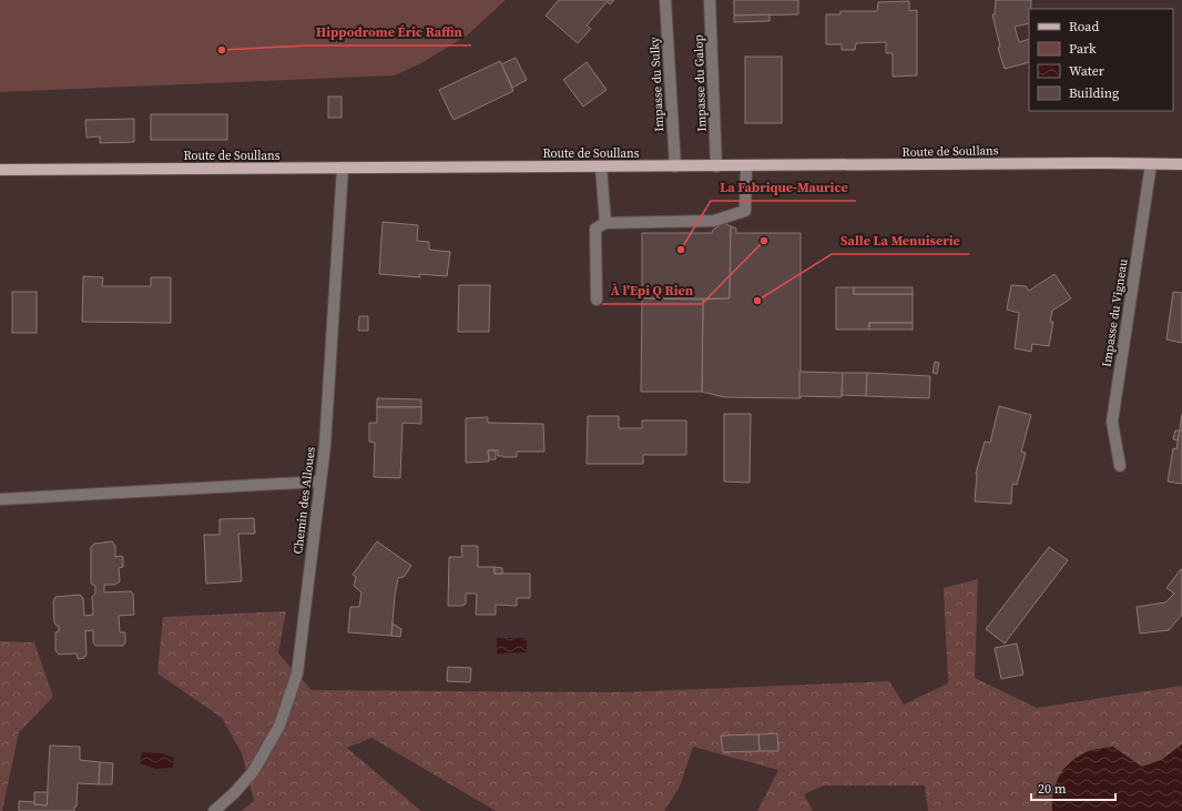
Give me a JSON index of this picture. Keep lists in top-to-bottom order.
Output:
{
  "streets": {
    "main road": ["Route de Soullans"],
    "street": [
      "Impasse du Galop",
      "Impasse du Sulky",
      "Impasse du Vigneau",
      "Chemin des Alloues"
    ]
  },
  "crossings": [
    ["Impasse du Galop", "Route de Soullans"],
    ["Impasse du Sulky", "Route de Soullans"],
    ["Route de Soullans", "Impasse du Vigneau"],
    ["Route de Soullans", "Chemin des Alloues"]
  ],
  "places": [
    "Hippodrome Éric Raffin",
    "À l'Epi Q Rien",
    "La Fabrique-Maurice",
    "Salle La Menuiserie"
  ],
  "legend": [
    "Road",
    "Park",
    "Water",
    "Building"
  ],
  "scale_bar": "20 m"
}
